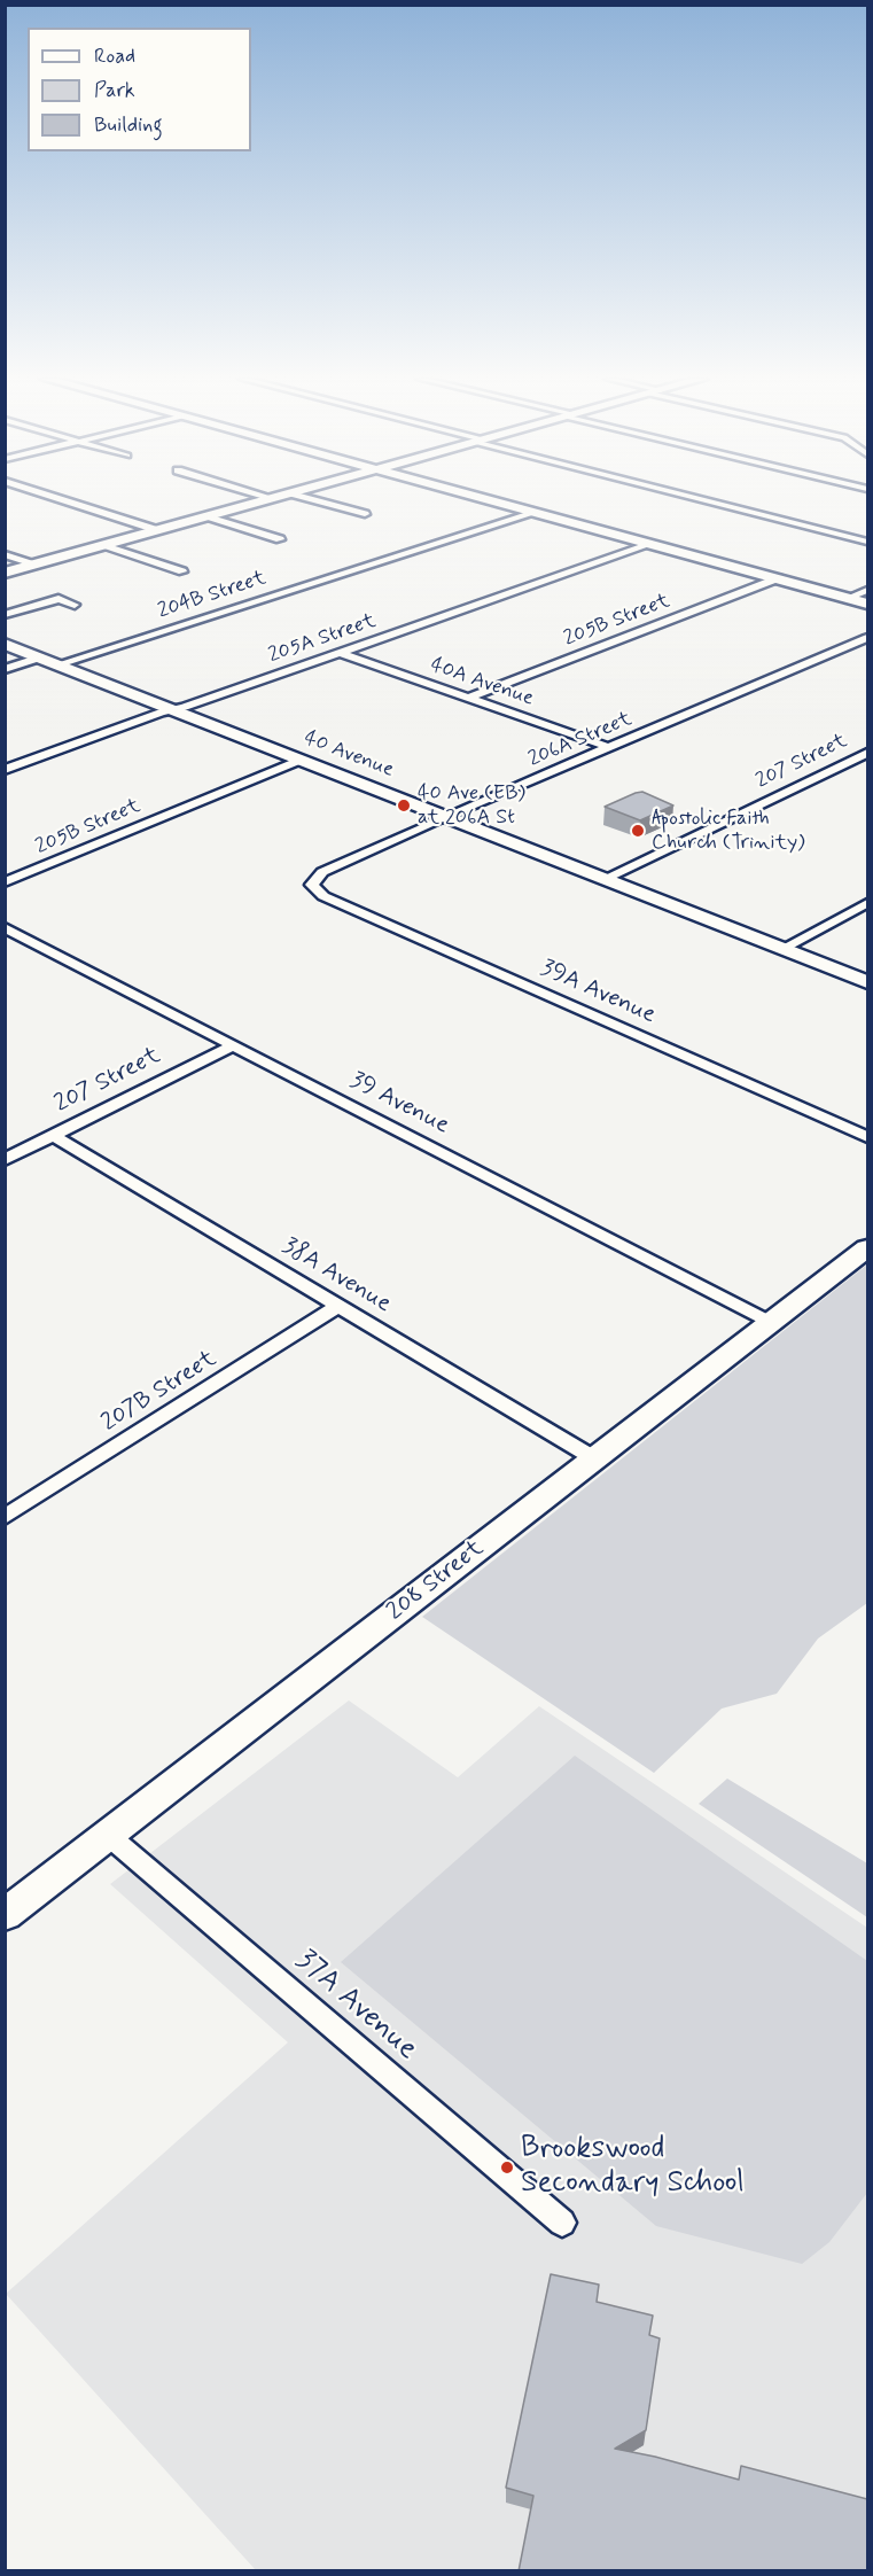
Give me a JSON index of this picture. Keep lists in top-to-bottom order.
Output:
{
  "streets": {
    "street": [
      "204B Street",
      "205B Street",
      "205A Street",
      "40A Avenue",
      "206A Street",
      "40 Avenue",
      "207 Street",
      "39A Avenue",
      "39 Avenue",
      "38A Avenue",
      "207B Street",
      "208 Street",
      "37A Avenue"
    ]
  },
  "crossings": [
    ["204B Street", "40 Avenue"],
    ["205B Street", "40A Avenue"],
    ["205B Street", "40 Avenue"],
    ["205A Street", "40A Avenue"],
    ["205A Street", "40 Avenue"],
    ["40A Avenue", "206A Street"],
    ["206A Street", "40 Avenue"],
    ["206A Street", "39A Avenue"],
    ["40 Avenue", "207 Street"],
    ["207 Street", "39 Avenue"],
    ["207 Street", "38A Avenue"],
    ["39 Avenue", "208 Street"],
    ["38A Avenue", "207B Street"],
    ["38A Avenue", "208 Street"],
    ["208 Street", "37A Avenue"]
  ],
  "places": ["40 Ave (EB) at 206A St", "Apostolic Faith Church (Trinity)", "Brookswood Secondary School"],
  "legend": ["Road", "Park", "Building"]
}
